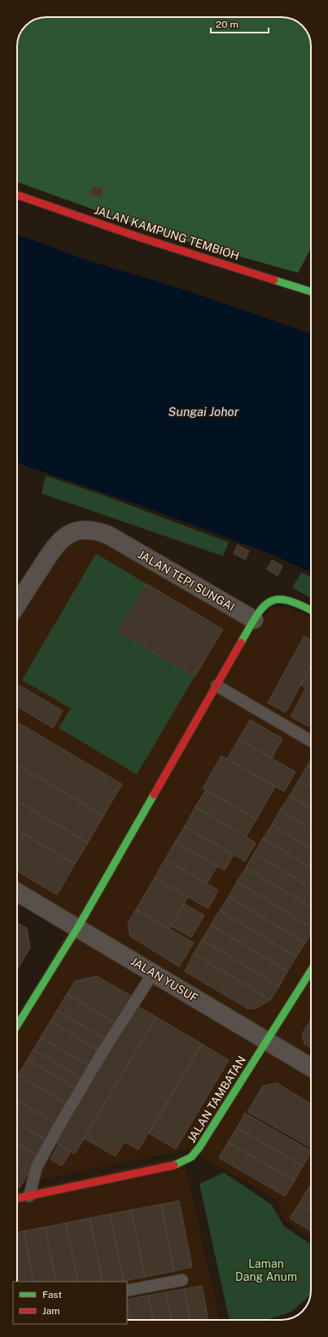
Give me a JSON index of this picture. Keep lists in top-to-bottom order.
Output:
{
  "streets": {
    "street": [
      "JALAN KAMPUNG TEMBIOH",
      "JALAN TEPI SUNGAI",
      "JALAN YUSUF",
      "JALAN TAMBATAN"
    ]
  },
  "crossings": [
    ["JALAN YUSUF", "JALAN TAMBATAN"]
  ],
  "water": ["Sungai Johor"],
  "parks": ["Laman Dang Anum"],
  "legend": ["Fast", "Jam"],
  "scale_bar": "20 m"
}
